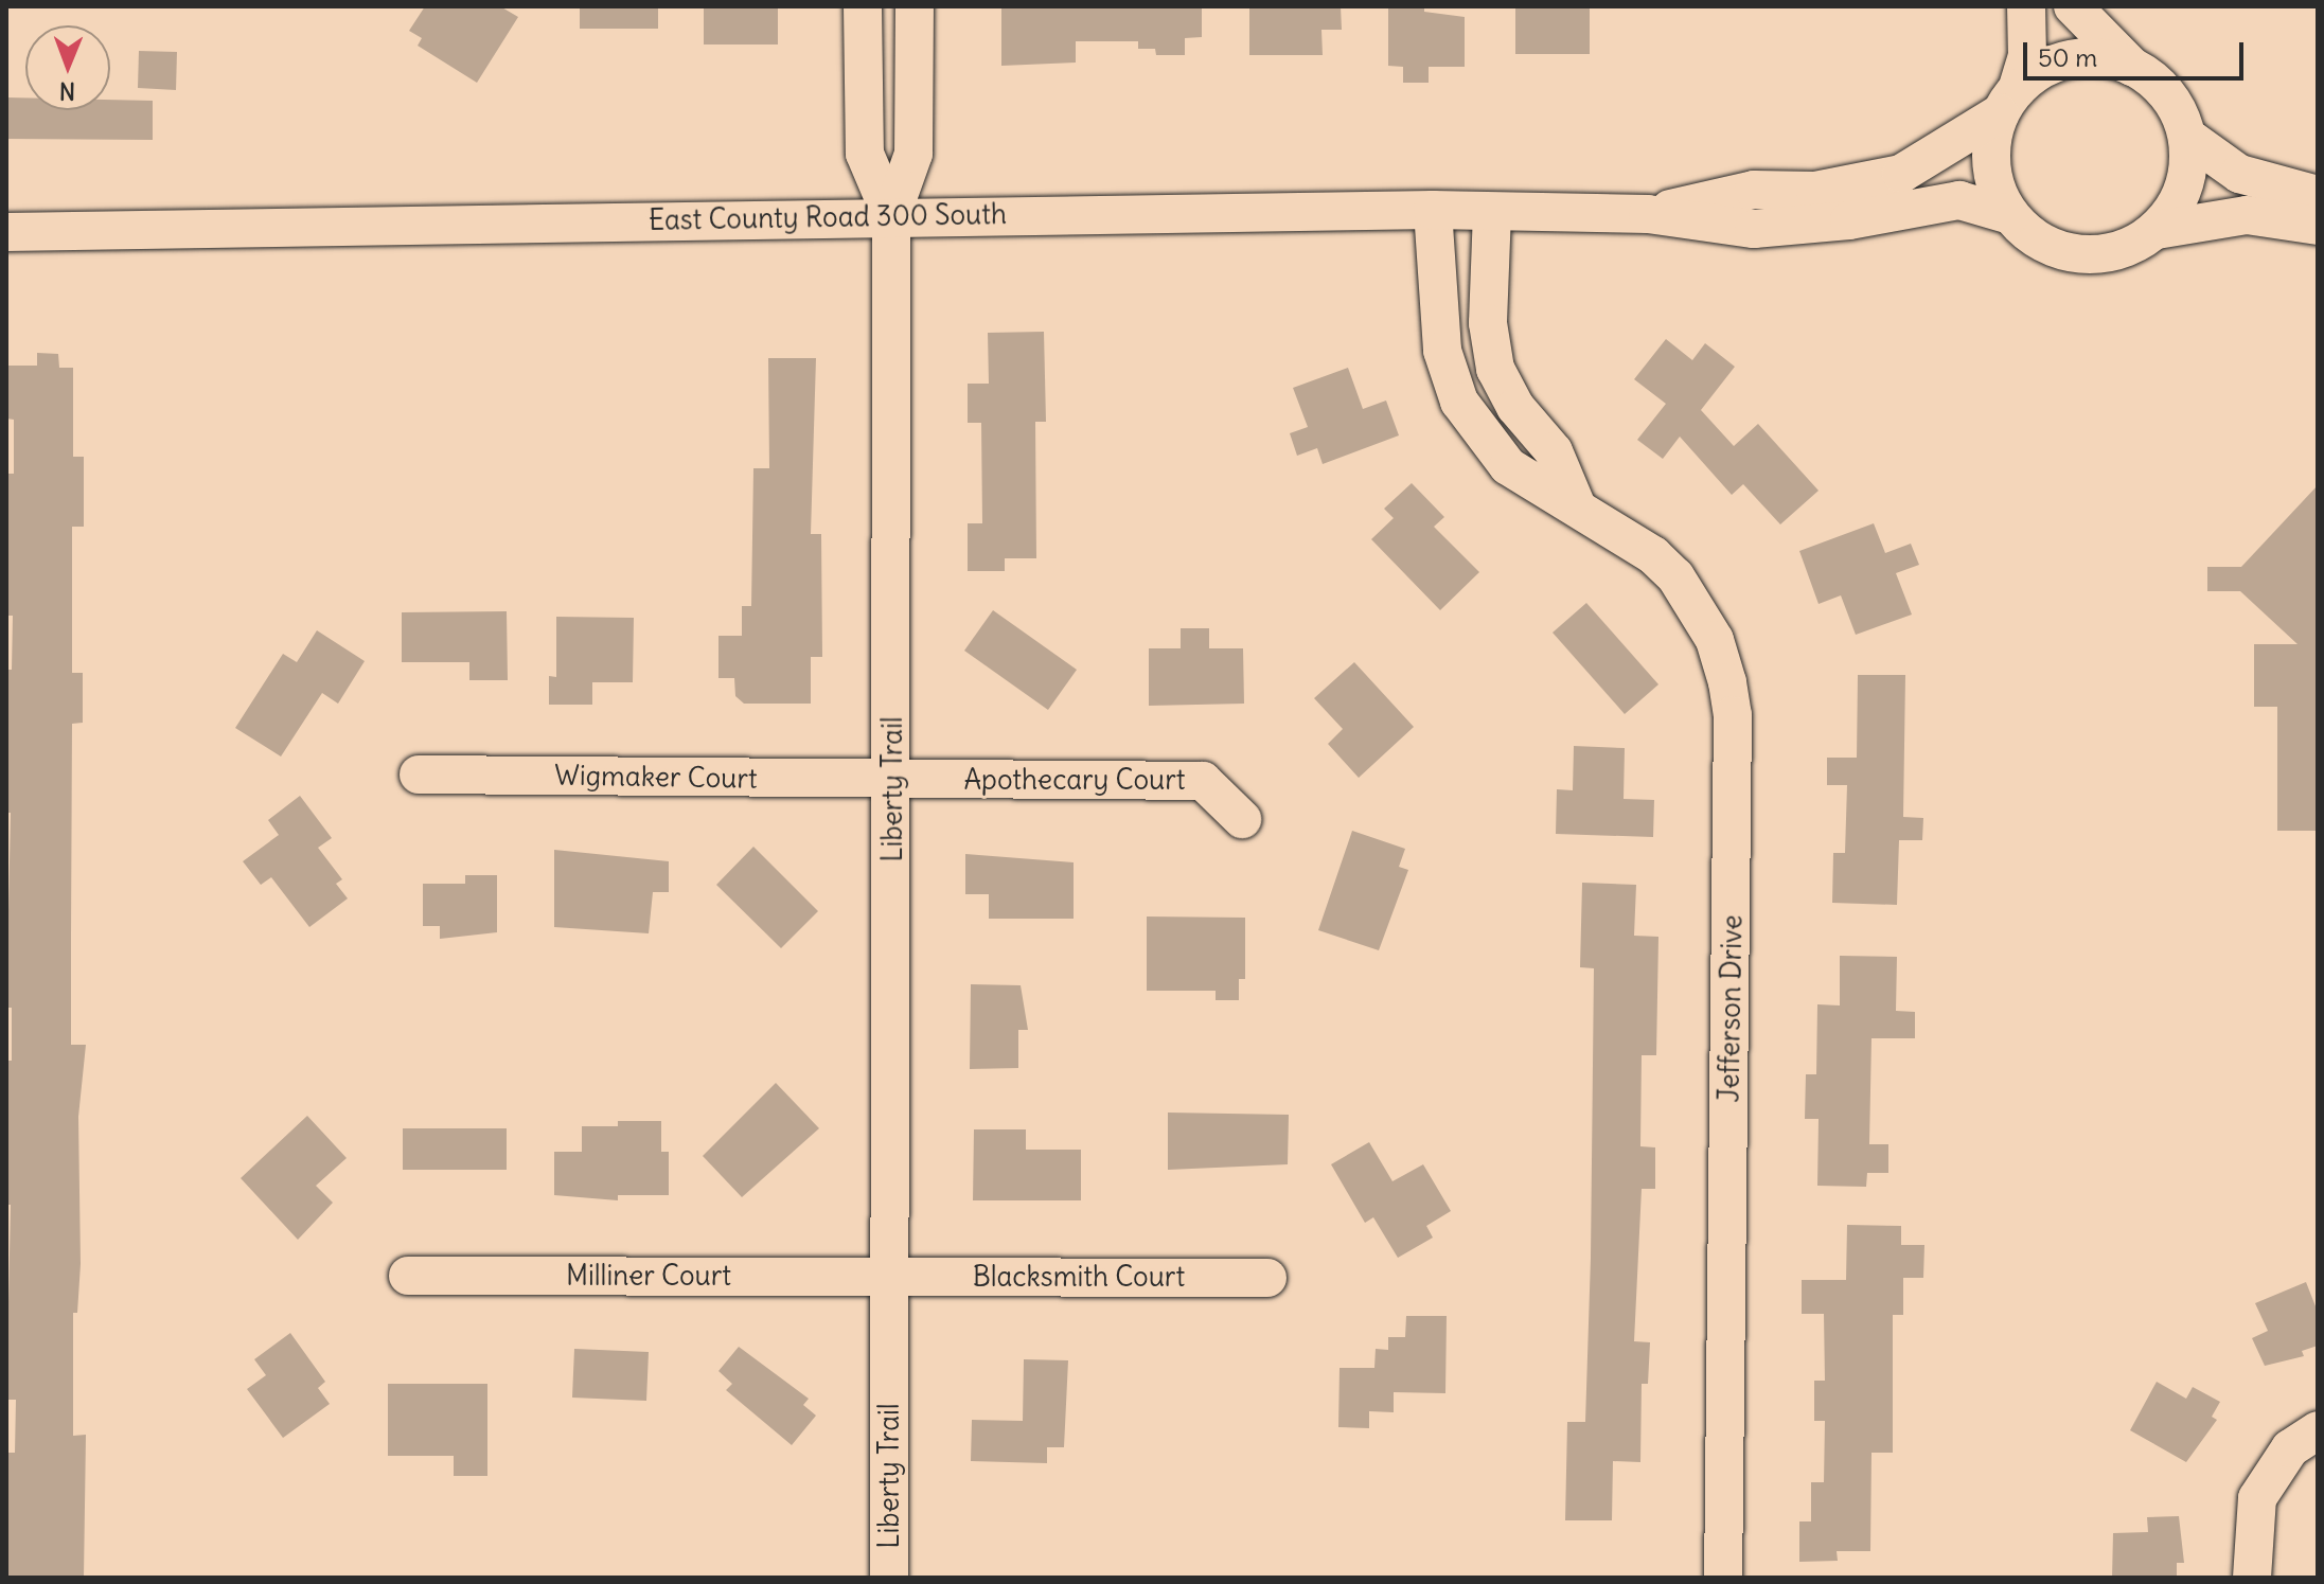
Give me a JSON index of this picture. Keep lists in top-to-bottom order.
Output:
{
  "streets": {
    "street": [
      "East County Road 300 South",
      "Wigmaker Court",
      "Apothecary Court",
      "Liberty Trail",
      "Jefferson Drive",
      "Milliner Court",
      "Blacksmith Court"
    ]
  },
  "crossings": [
    ["East County Road 300 South", "Liberty Trail"],
    ["East County Road 300 South", "Jefferson Drive"],
    ["Wigmaker Court", "Apothecary Court"],
    ["Wigmaker Court", "Liberty Trail"],
    ["Apothecary Court", "Liberty Trail"],
    ["Liberty Trail", "Milliner Court"],
    ["Liberty Trail", "Blacksmith Court"],
    ["Milliner Court", "Blacksmith Court"]
  ],
  "scale_bar": "50 m",
  "north": "bottom"
}
